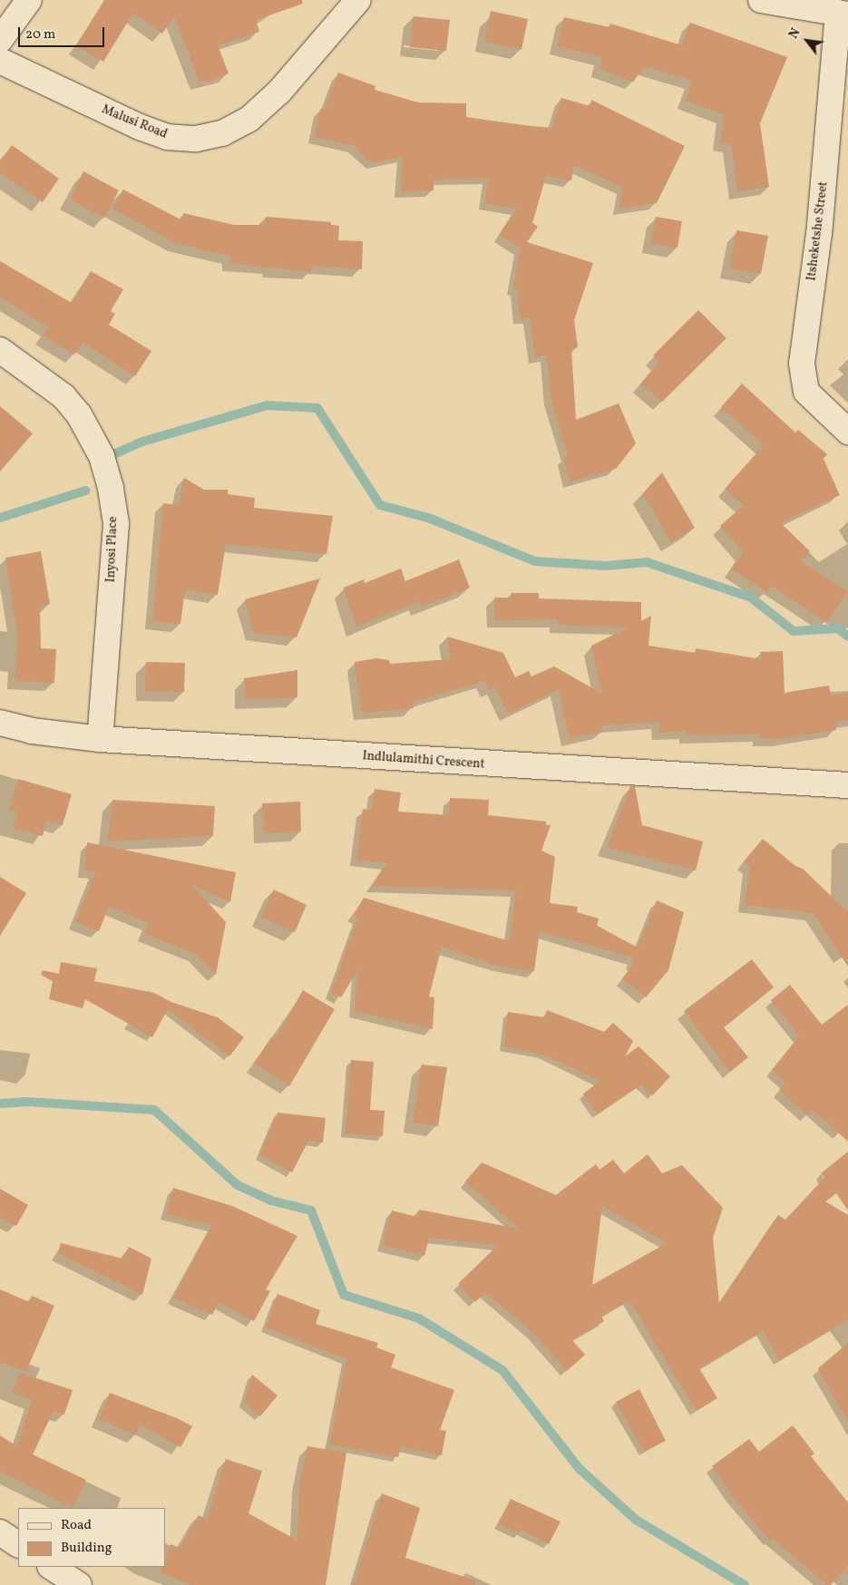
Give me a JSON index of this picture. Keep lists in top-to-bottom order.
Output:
{
  "streets": {
    "street": [
      "Malusi Road",
      "Itsheketshe Street",
      "Inyosi Place",
      "Indlulamithi Crescent"
    ]
  },
  "crossings": [
    ["Inyosi Place", "Indlulamithi Crescent"]
  ],
  "legend": ["Road", "Building"],
  "scale_bar": "20 m",
  "north": "top left"
}
